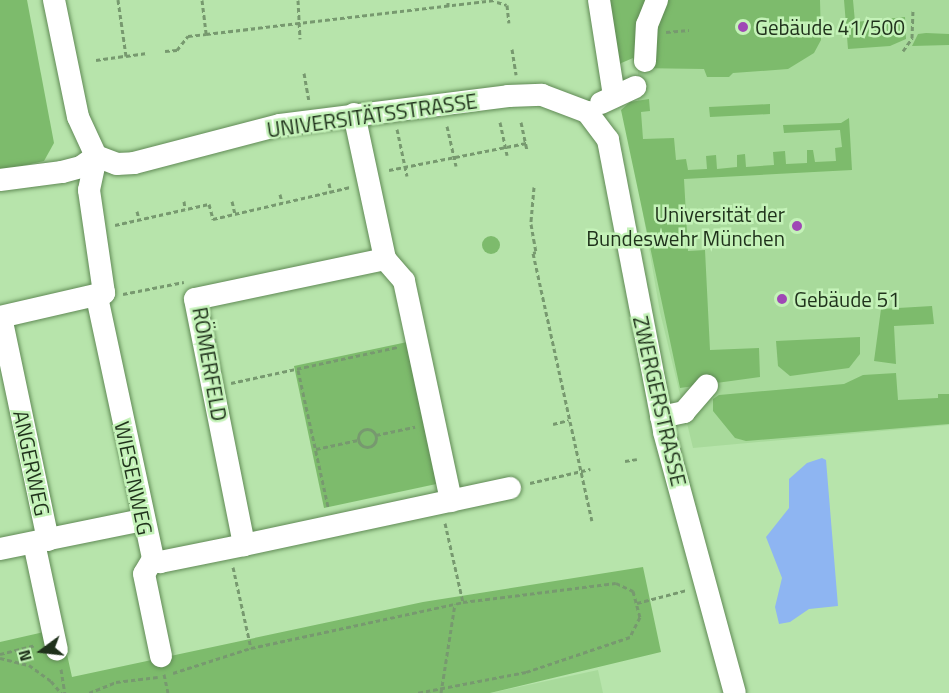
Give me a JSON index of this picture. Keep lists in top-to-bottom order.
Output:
{
  "streets": {
    "street": [
      "UNIVERSITÄTSSTRASSE",
      "RÖMERFELD",
      "ZWERGERSTRASSE",
      "ANGERWEG",
      "WIESENWEG"
    ]
  },
  "crossings": [
    ["UNIVERSITÄTSSTRASSE", "ZWERGERSTRASSE"],
    ["UNIVERSITÄTSSTRASSE", "WIESENWEG"]
  ],
  "places": ["Gebäude 41/500", "Universität der Bundeswehr München", "Gebäude 51"],
  "north": "left"
}
